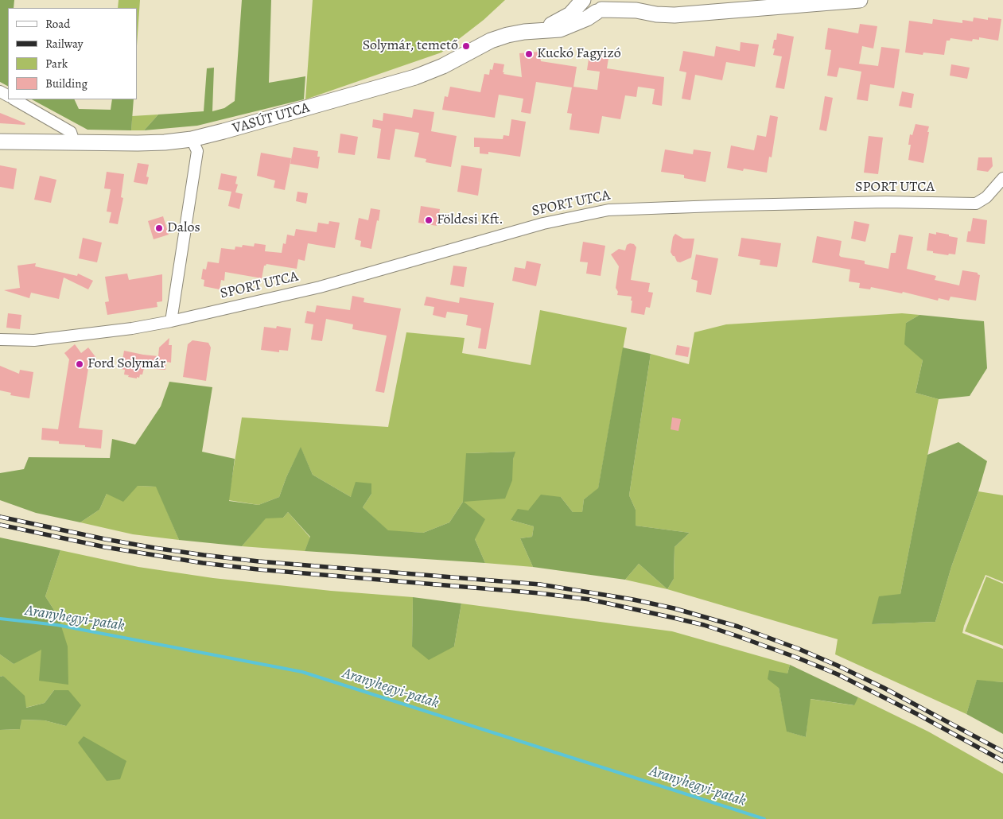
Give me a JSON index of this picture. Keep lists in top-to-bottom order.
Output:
{
  "streets": {
    "street": ["VASÚT UTCA", "SPORT UTCA"]
  },
  "water": ["Aranyhegyi-patak"],
  "places": [
    "Solymár, temető",
    "Kuckó Fagyizó",
    "Földesi Kft.",
    "Dalos",
    "Ford Solymár"
  ],
  "legend": [
    "Road",
    "Railway",
    "Park",
    "Building"
  ]
}
